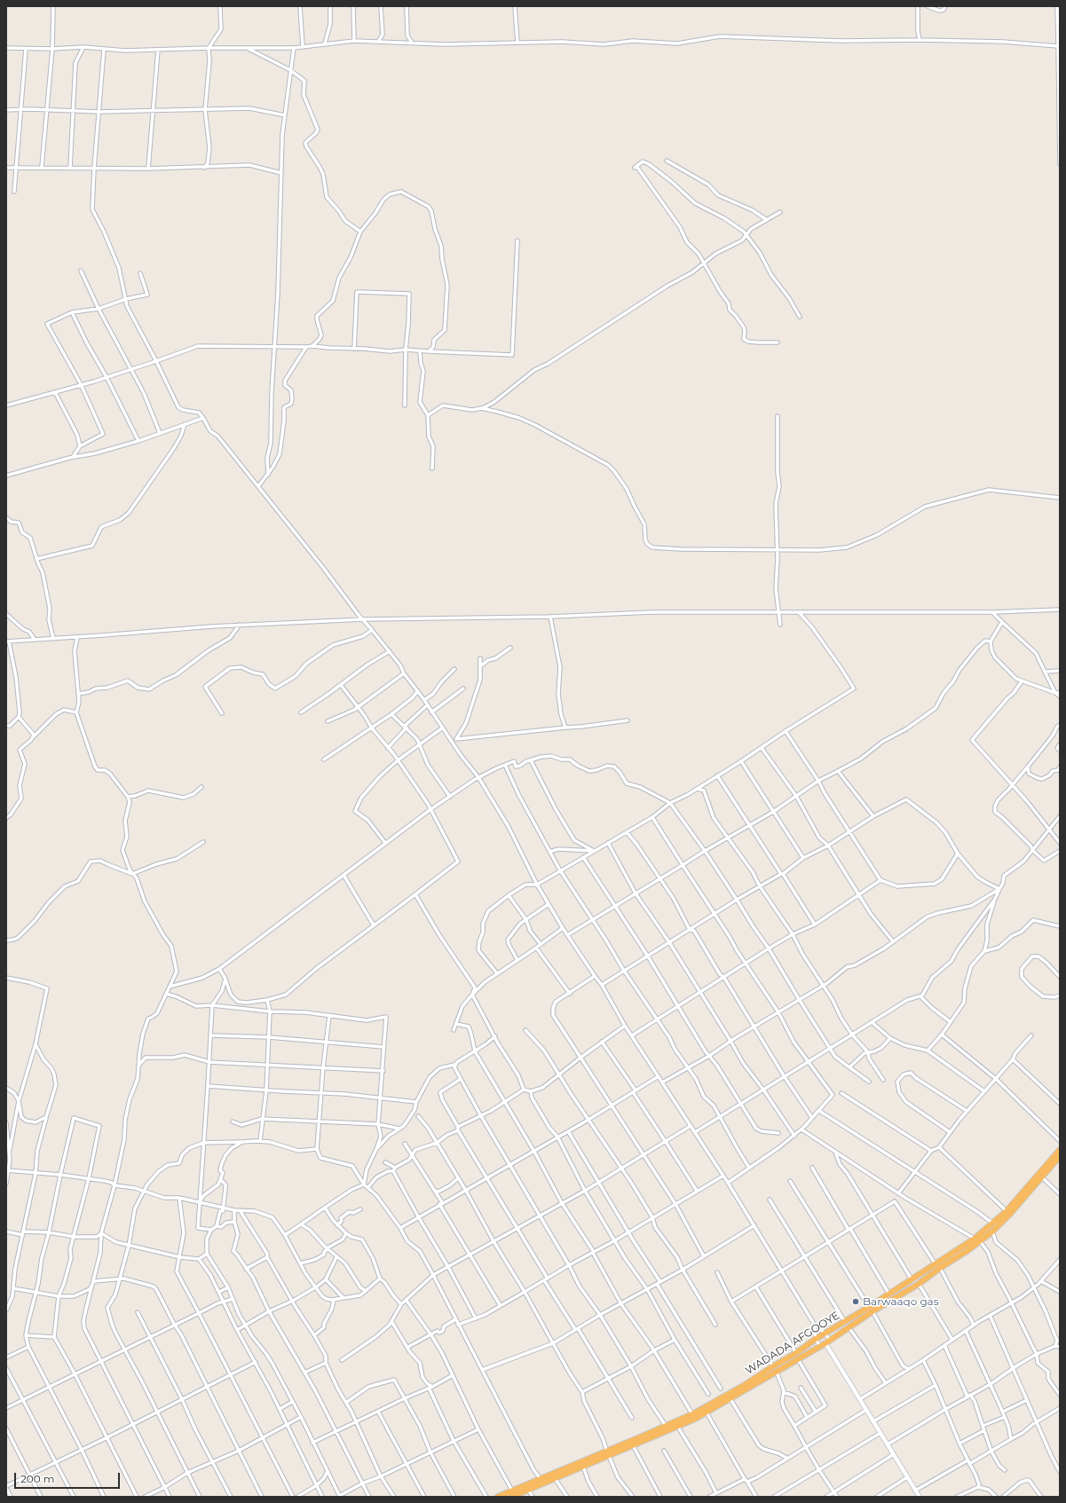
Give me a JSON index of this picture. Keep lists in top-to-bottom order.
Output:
{
  "streets": {
    "highway": ["WADADA AFGOOYE"]
  },
  "places": ["Barwaaqo gas"],
  "scale_bar": "200 m"
}
